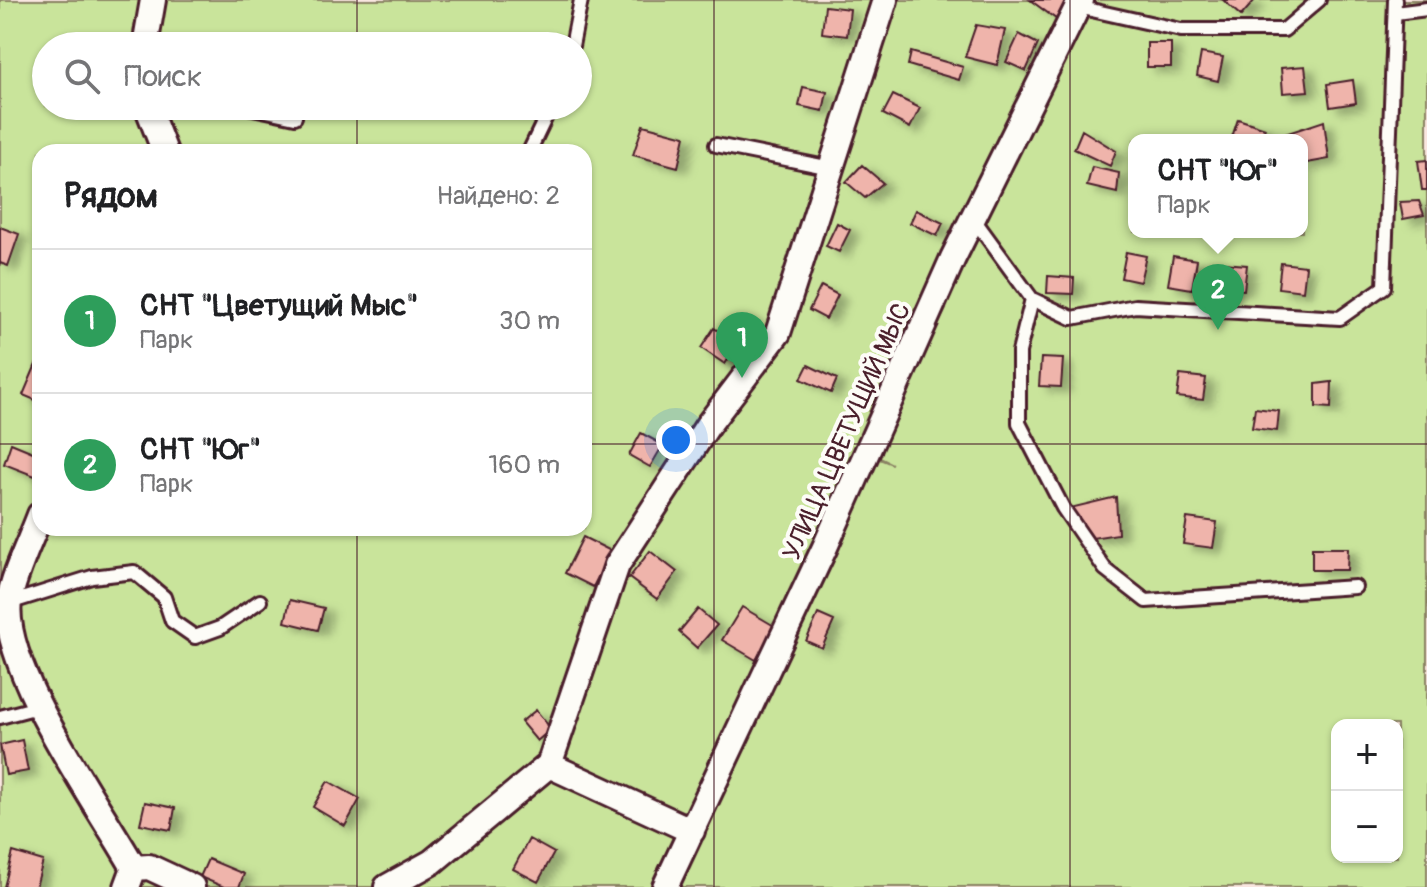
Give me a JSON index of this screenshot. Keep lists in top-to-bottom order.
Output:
{
  "streets": {
    "street": ["УЛИЦА ЦВЕТУЩИЙ МЫС"]
  },
  "page": {
    "search": "Поиск",
    "popup": ["СНТ \"Юг\"", "Парк"],
    "heading": ["Рядом", "Найдено: 2"],
    "list": [
      {
        "mark": "1",
        "name": "СНТ \"Цветущий Мыс\"",
        "note": "Парк",
        "value": "30 m"
      },
      {
        "mark": "2",
        "name": "СНТ \"Юг\"",
        "note": "Парк",
        "value": "160 m"
      }
    ],
    "pins": ["2", "1"],
    "map_buttons": ["+", "−"]
  }
}
